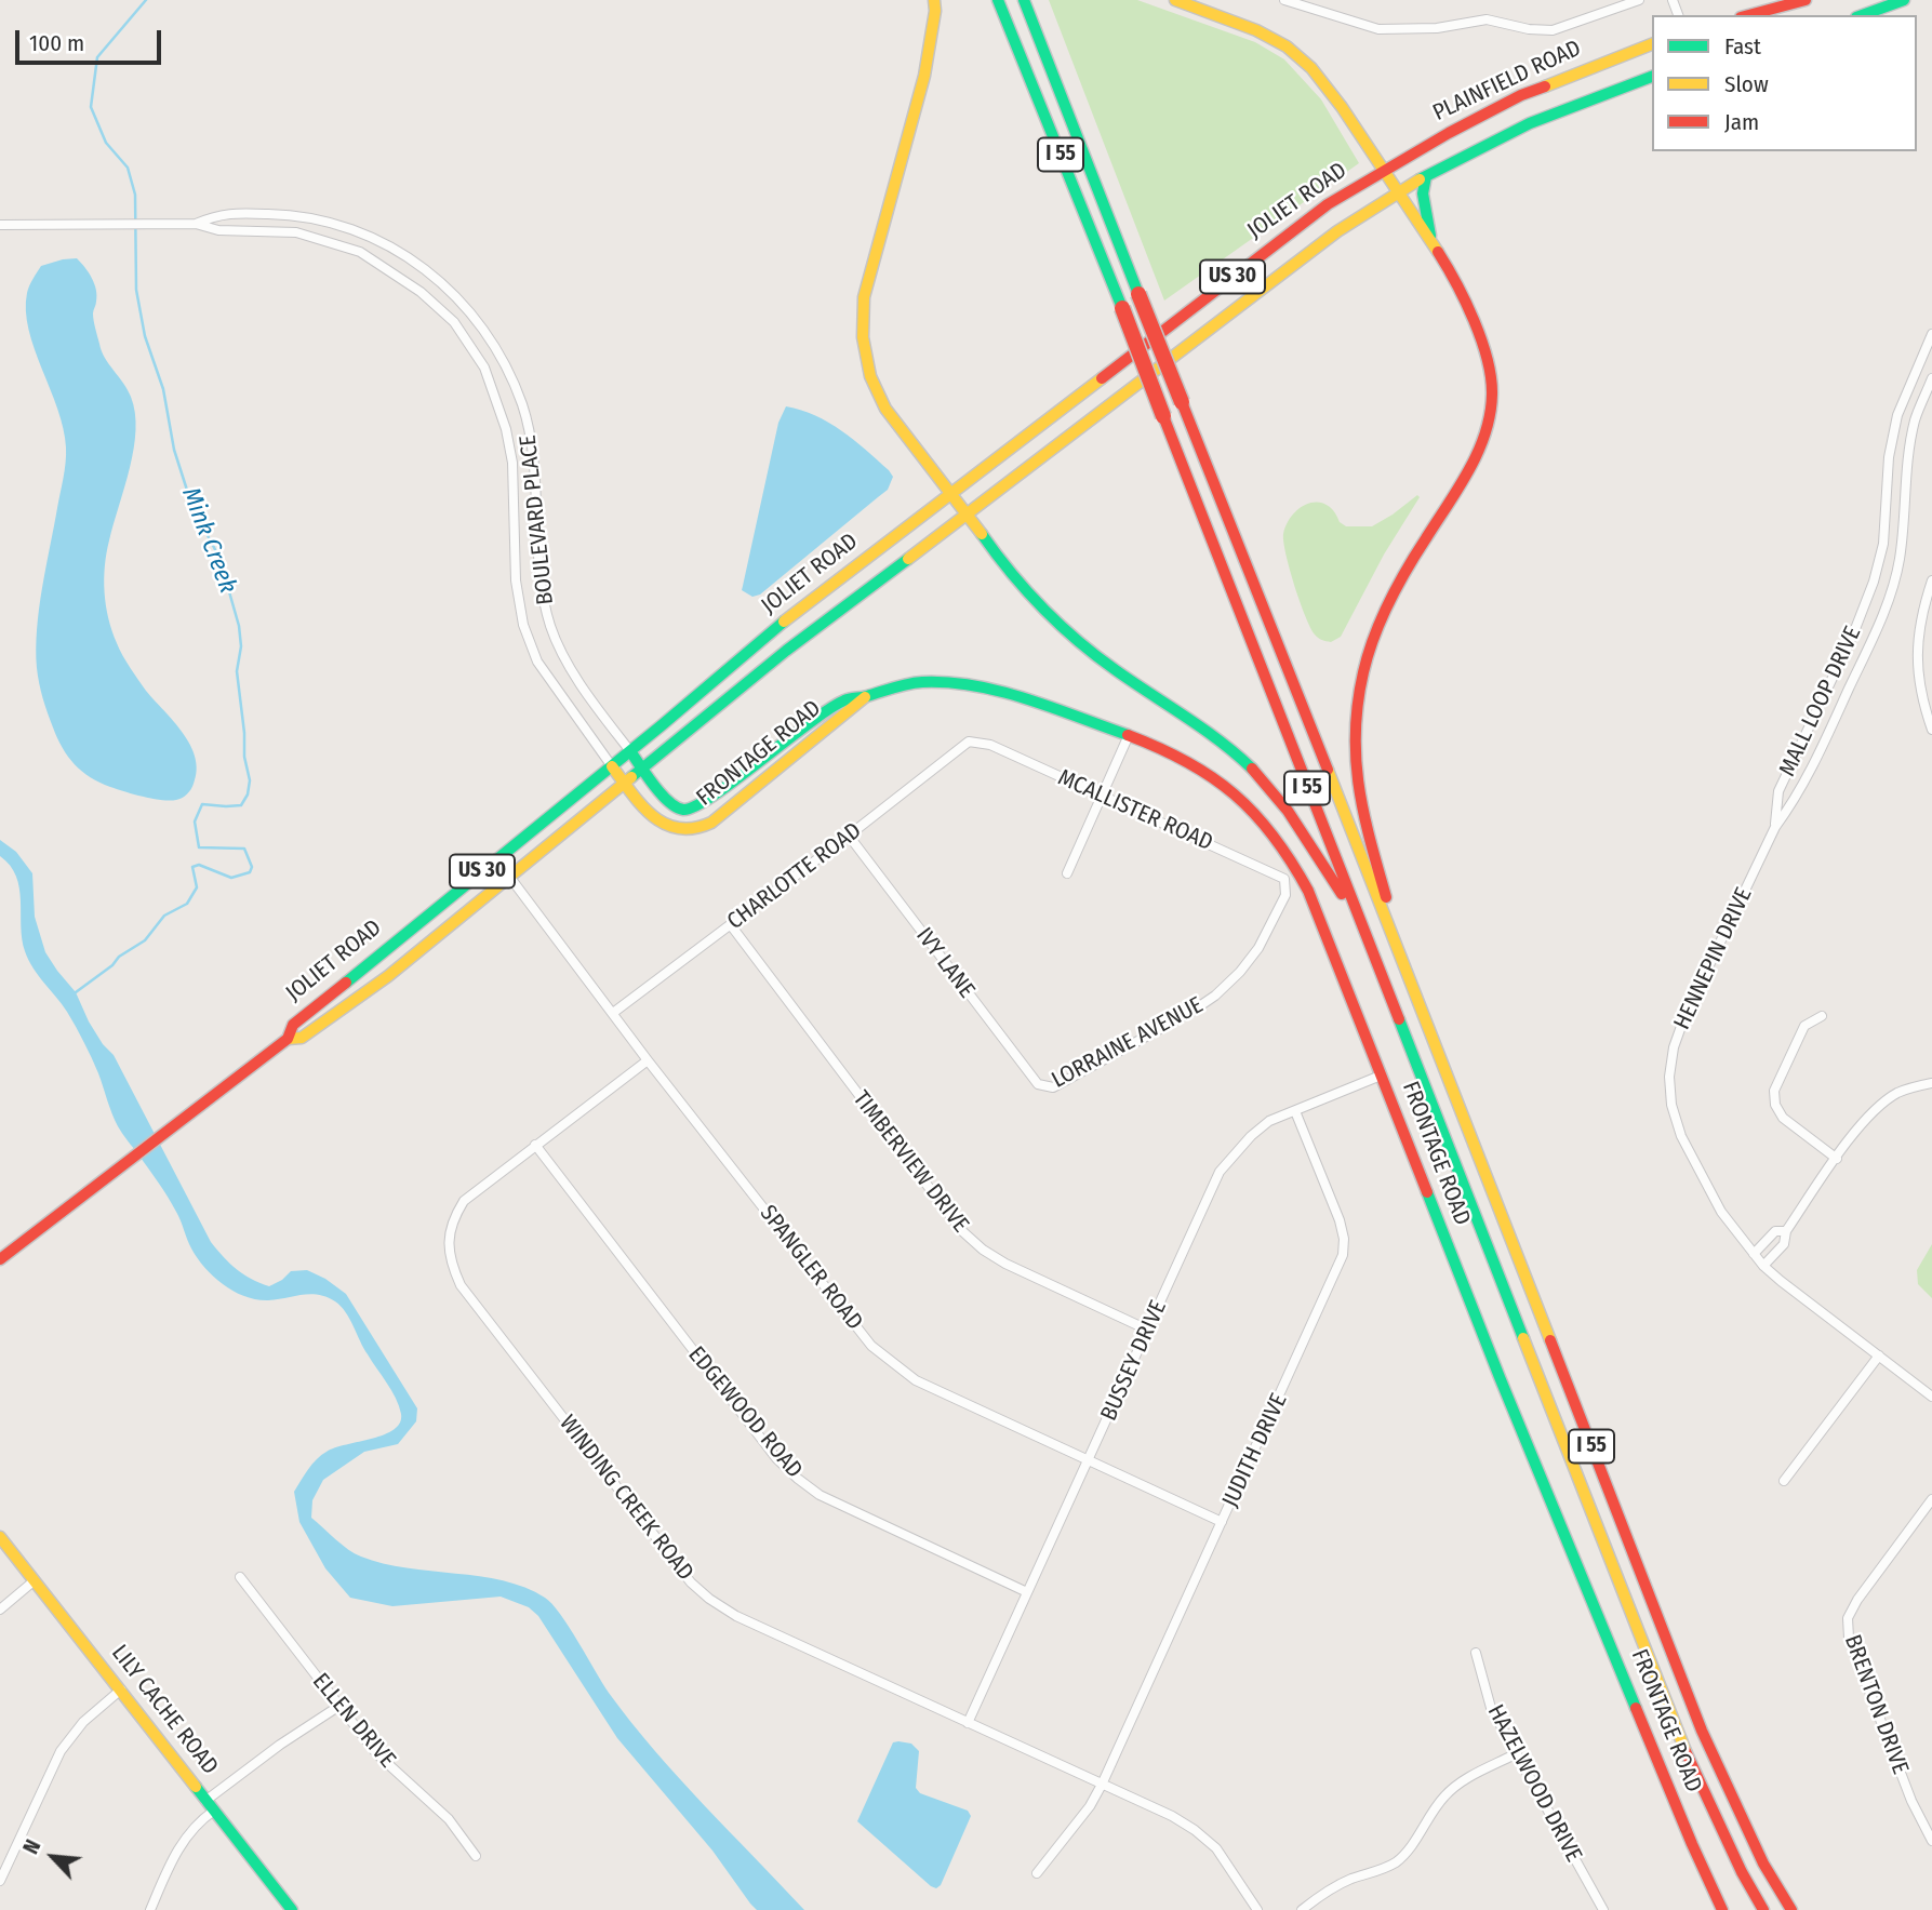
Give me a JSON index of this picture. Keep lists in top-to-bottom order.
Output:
{
  "streets": {
    "main road": [
      "PLAINFIELD ROAD",
      "I 55",
      "JOLIET ROAD",
      "US 30",
      "FRONTAGE ROAD",
      "LILY CACHE ROAD"
    ],
    "street": [
      "BOULEVARD PLACE",
      "MALL LOOP DRIVE",
      "MCALLISTER ROAD",
      "CHARLOTTE ROAD",
      "HENNEPIN DRIVE",
      "IVY LANE",
      "LORRAINE AVENUE",
      "TIMBERVIEW DRIVE",
      "SPANGLER ROAD",
      "BUSSEY DRIVE",
      "EDGEWOOD ROAD",
      "JUDITH DRIVE",
      "WINDING CREEK ROAD",
      "BRENTON DRIVE",
      "ELLEN DRIVE",
      "HAZELWOOD DRIVE"
    ]
  },
  "crossings": [
    ["PLAINFIELD ROAD", "JOLIET ROAD"],
    ["JOLIET ROAD", "BOULEVARD PLACE"],
    ["JOLIET ROAD", "FRONTAGE ROAD"],
    ["JOLIET ROAD", "SPANGLER ROAD"],
    ["BOULEVARD PLACE", "FRONTAGE ROAD"],
    ["MALL LOOP DRIVE", "HENNEPIN DRIVE"],
    ["FRONTAGE ROAD", "BUSSEY DRIVE"],
    ["MCALLISTER ROAD", "CHARLOTTE ROAD"],
    ["MCALLISTER ROAD", "LORRAINE AVENUE"],
    ["CHARLOTTE ROAD", "IVY LANE"],
    ["CHARLOTTE ROAD", "TIMBERVIEW DRIVE"],
    ["CHARLOTTE ROAD", "SPANGLER ROAD"],
    ["IVY LANE", "LORRAINE AVENUE"],
    ["TIMBERVIEW DRIVE", "BUSSEY DRIVE"],
    ["SPANGLER ROAD", "BUSSEY DRIVE"],
    ["SPANGLER ROAD", "JUDITH DRIVE"],
    ["SPANGLER ROAD", "WINDING CREEK ROAD"],
    ["BUSSEY DRIVE", "EDGEWOOD ROAD"],
    ["BUSSEY DRIVE", "JUDITH DRIVE"],
    ["BUSSEY DRIVE", "WINDING CREEK ROAD"],
    ["EDGEWOOD ROAD", "WINDING CREEK ROAD"],
    ["JUDITH DRIVE", "WINDING CREEK ROAD"]
  ],
  "water": ["Mink Creek"],
  "legend": ["Fast", "Slow", "Jam"],
  "scale_bar": "100 m",
  "north": "top left"
}
